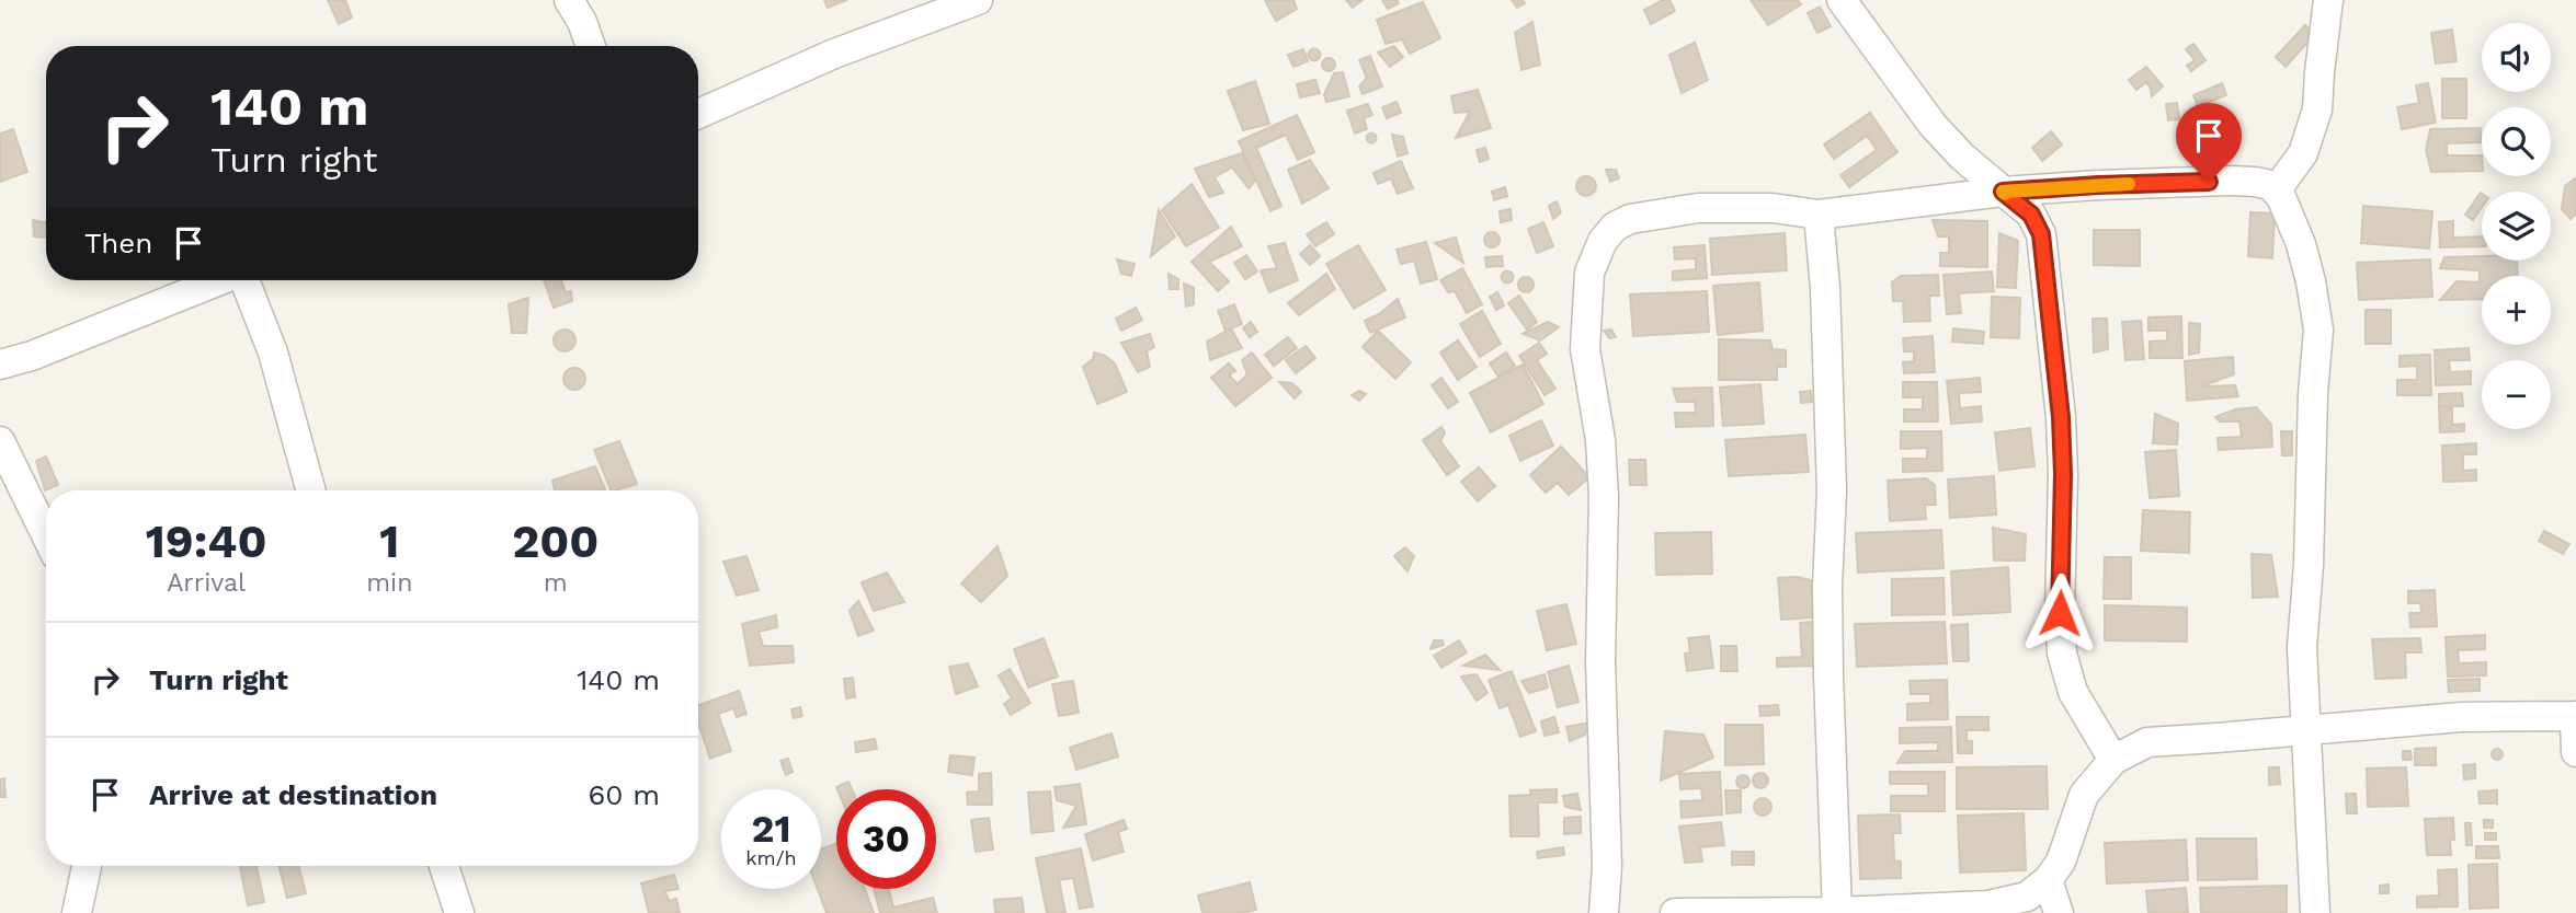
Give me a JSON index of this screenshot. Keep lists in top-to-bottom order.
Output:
{
  "page": {
    "map_buttons": ["+", "−"],
    "turn": ["140 m", "Turn right"],
    "then": "Then",
    "eta": [
      "19:40",
      "Arrival",
      "1",
      "min",
      "200",
      "m"
    ],
    "list": [
      {
        "name": "Turn right",
        "value": "140 m"
      },
      {
        "name": "Arrive at destination",
        "value": "60 m"
      }
    ],
    "speed": "21 km/h",
    "limit": "30"
  }
}
